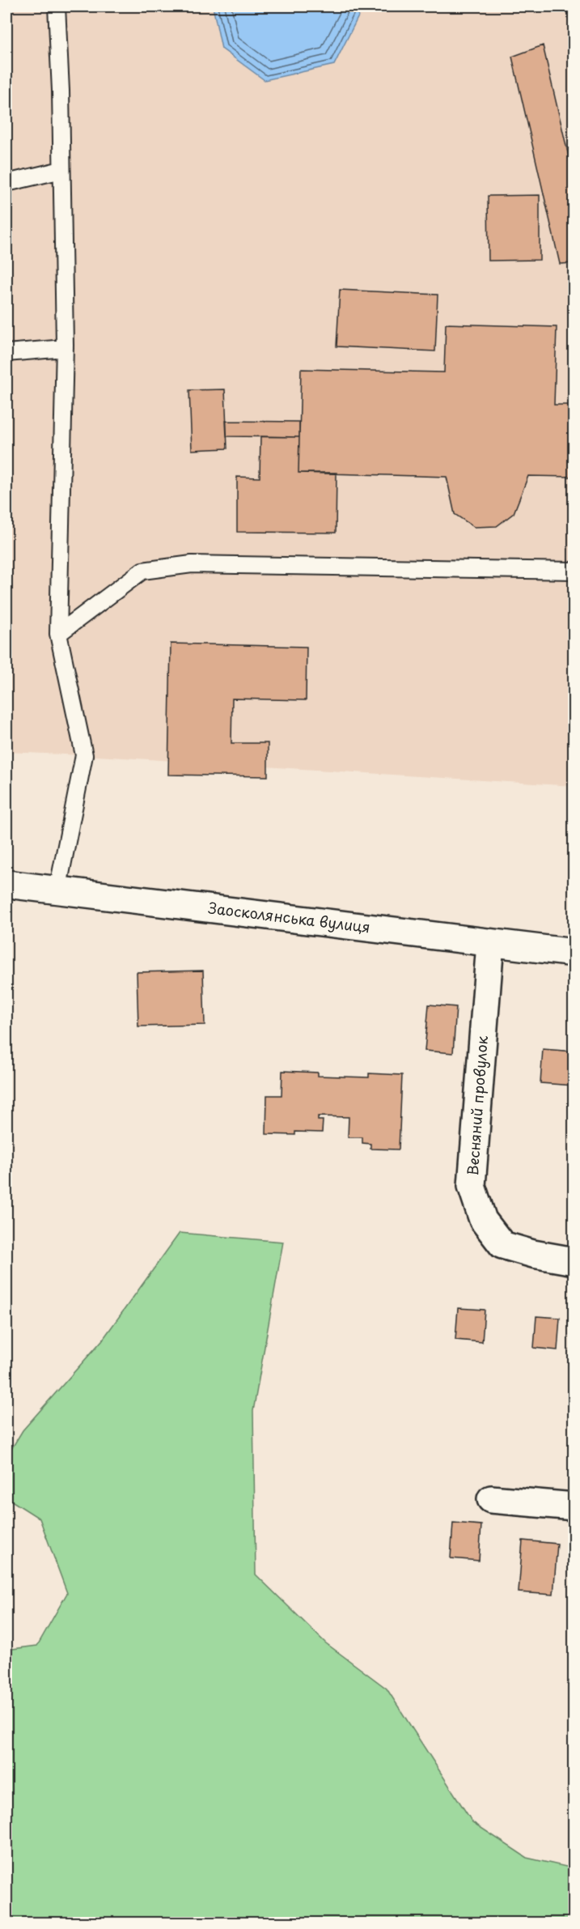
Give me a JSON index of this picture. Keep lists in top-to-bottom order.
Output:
{
  "streets": {
    "street": ["Заосколянська вулиця", "Весняний провулок"]
  },
  "crossings": [
    ["Заосколянська вулиця", "Весняний провулок"]
  ]
}
